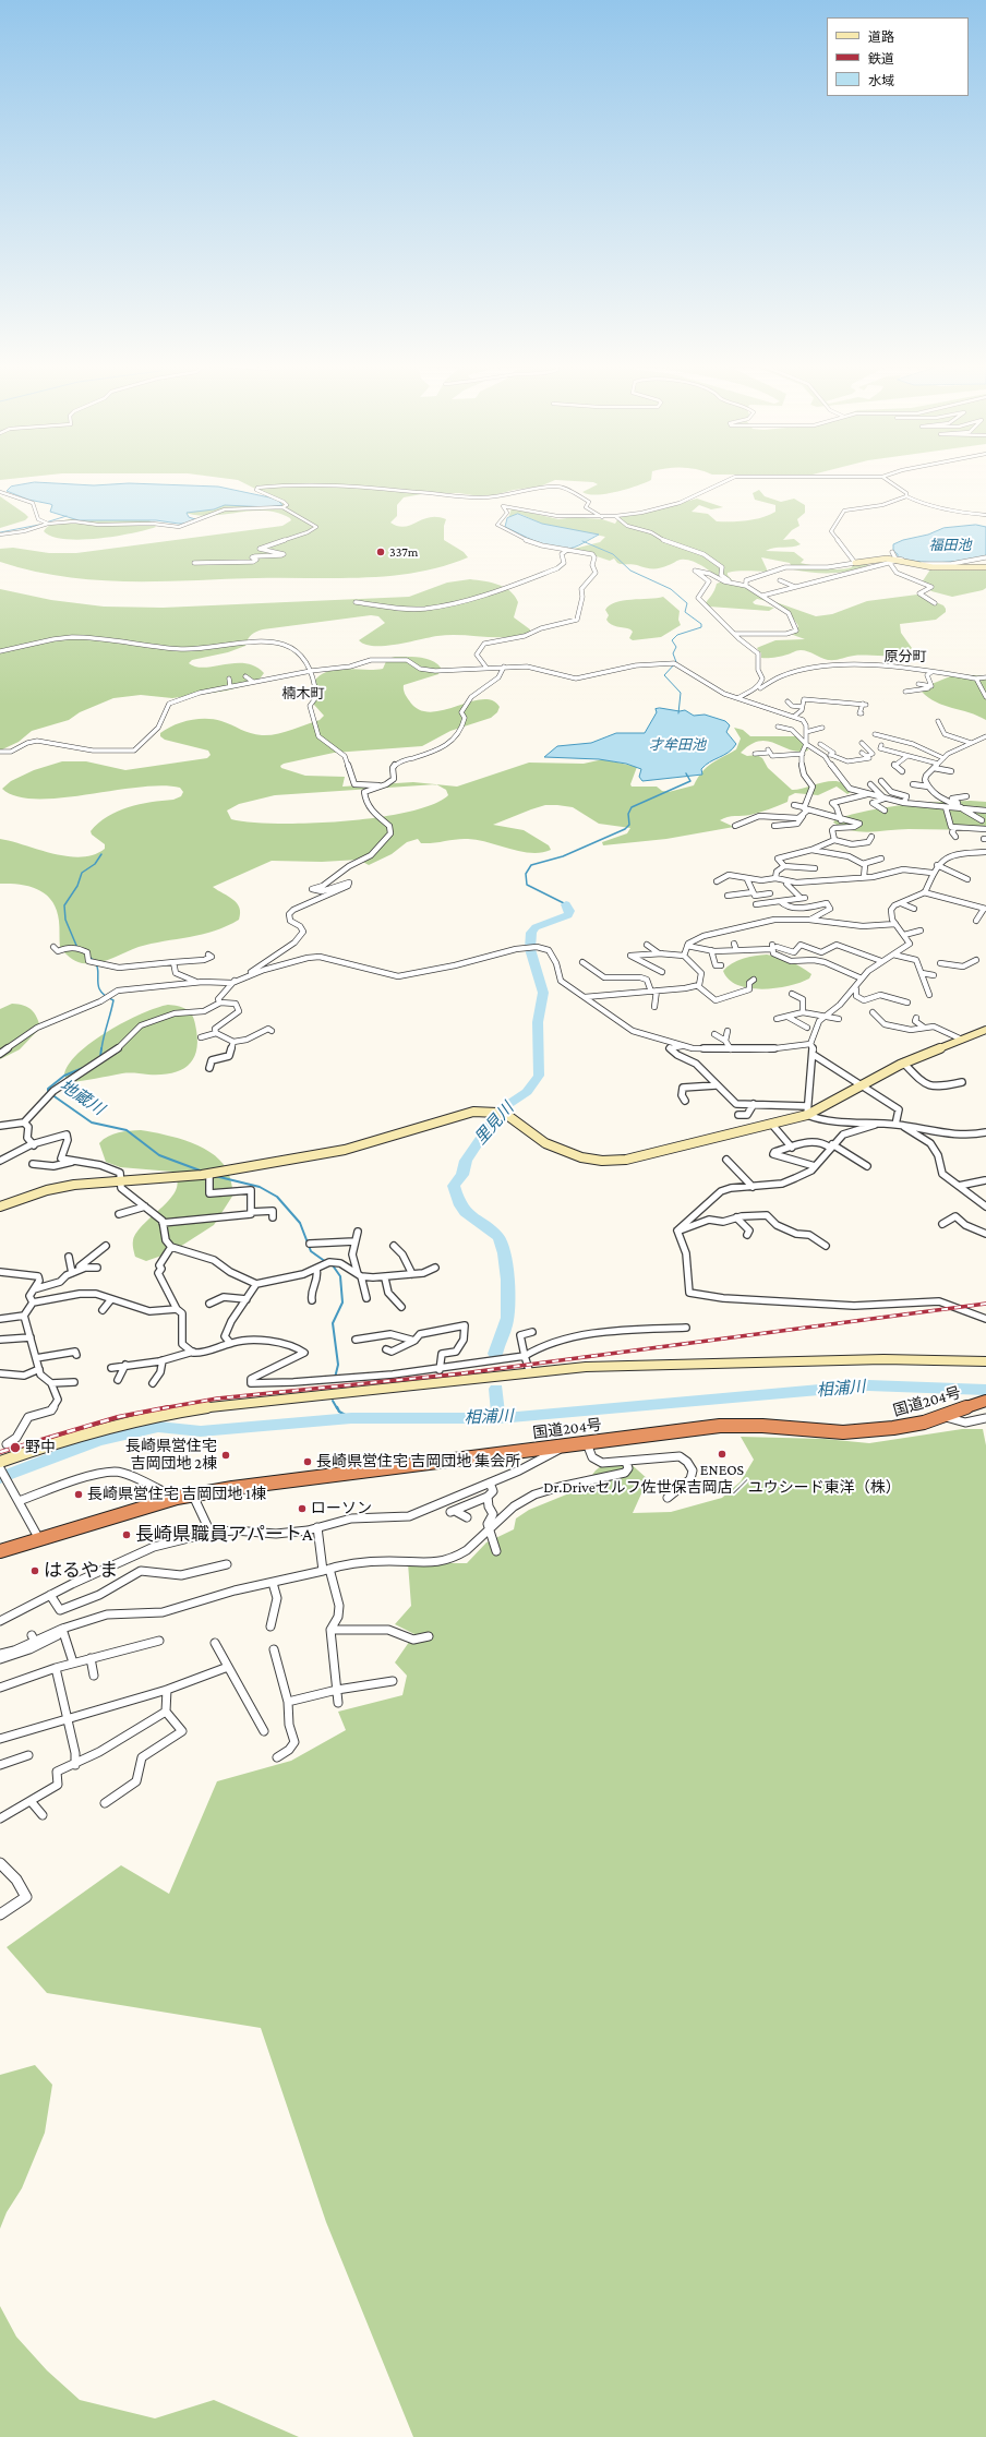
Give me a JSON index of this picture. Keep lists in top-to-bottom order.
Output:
{
  "streets": {
    "highway": ["国道204号"]
  },
  "districts": ["原分町", "楠木町"],
  "water": [
    "福田池",
    "才牟田池",
    "地蔵川",
    "里見川",
    "相浦川"
  ],
  "places": [
    "337m",
    "野中",
    "ENEOS Dr.Driveセルフ佐世保吉岡店／ユウシード東洋（株）",
    "長崎県営住宅 吉岡団地 2棟",
    "長崎県営住宅 吉岡団地 集会所",
    "長崎県営住宅 吉岡団地 1棟",
    "ローソン",
    "長崎県職員アパートA",
    "はるやま"
  ],
  "legend": ["道路", "鉄道", "水域"]
}
